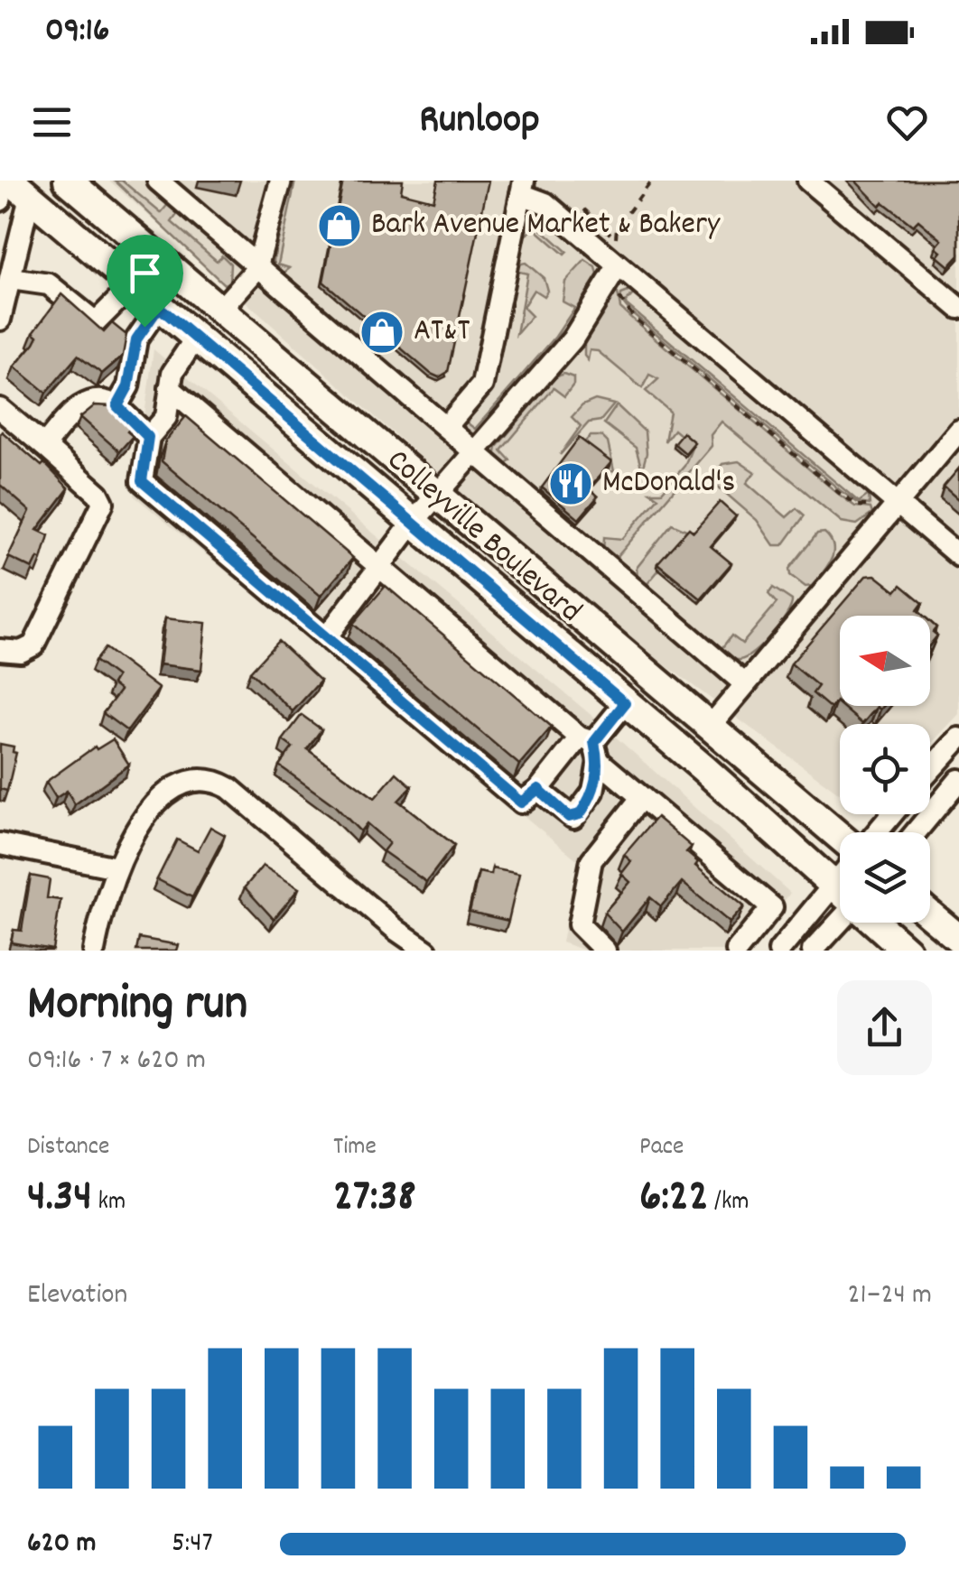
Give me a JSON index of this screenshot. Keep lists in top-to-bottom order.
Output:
{
  "streets": {
    "main road": ["Colleyville Boulevard"]
  },
  "places": {
    "shop": ["Bark Avenue Market & Bakery", "AT&T"],
    "restaurant": ["McDonald's"]
  },
  "north": "left",
  "page": {
    "status": "09:16",
    "header": "Runloop",
    "heading": ["Morning run", "09:16 · 7 × 620 m"],
    "stats": [
      ["Distance", "4.34 km"],
      ["Time", "27:38"],
      ["Pace", "6:22 /km"]
    ],
    "chart": ["Elevation", "21–24 m"],
    "list": [
      {
        "name": "620 m",
        "note": "5:47"
      }
    ]
  }
}
